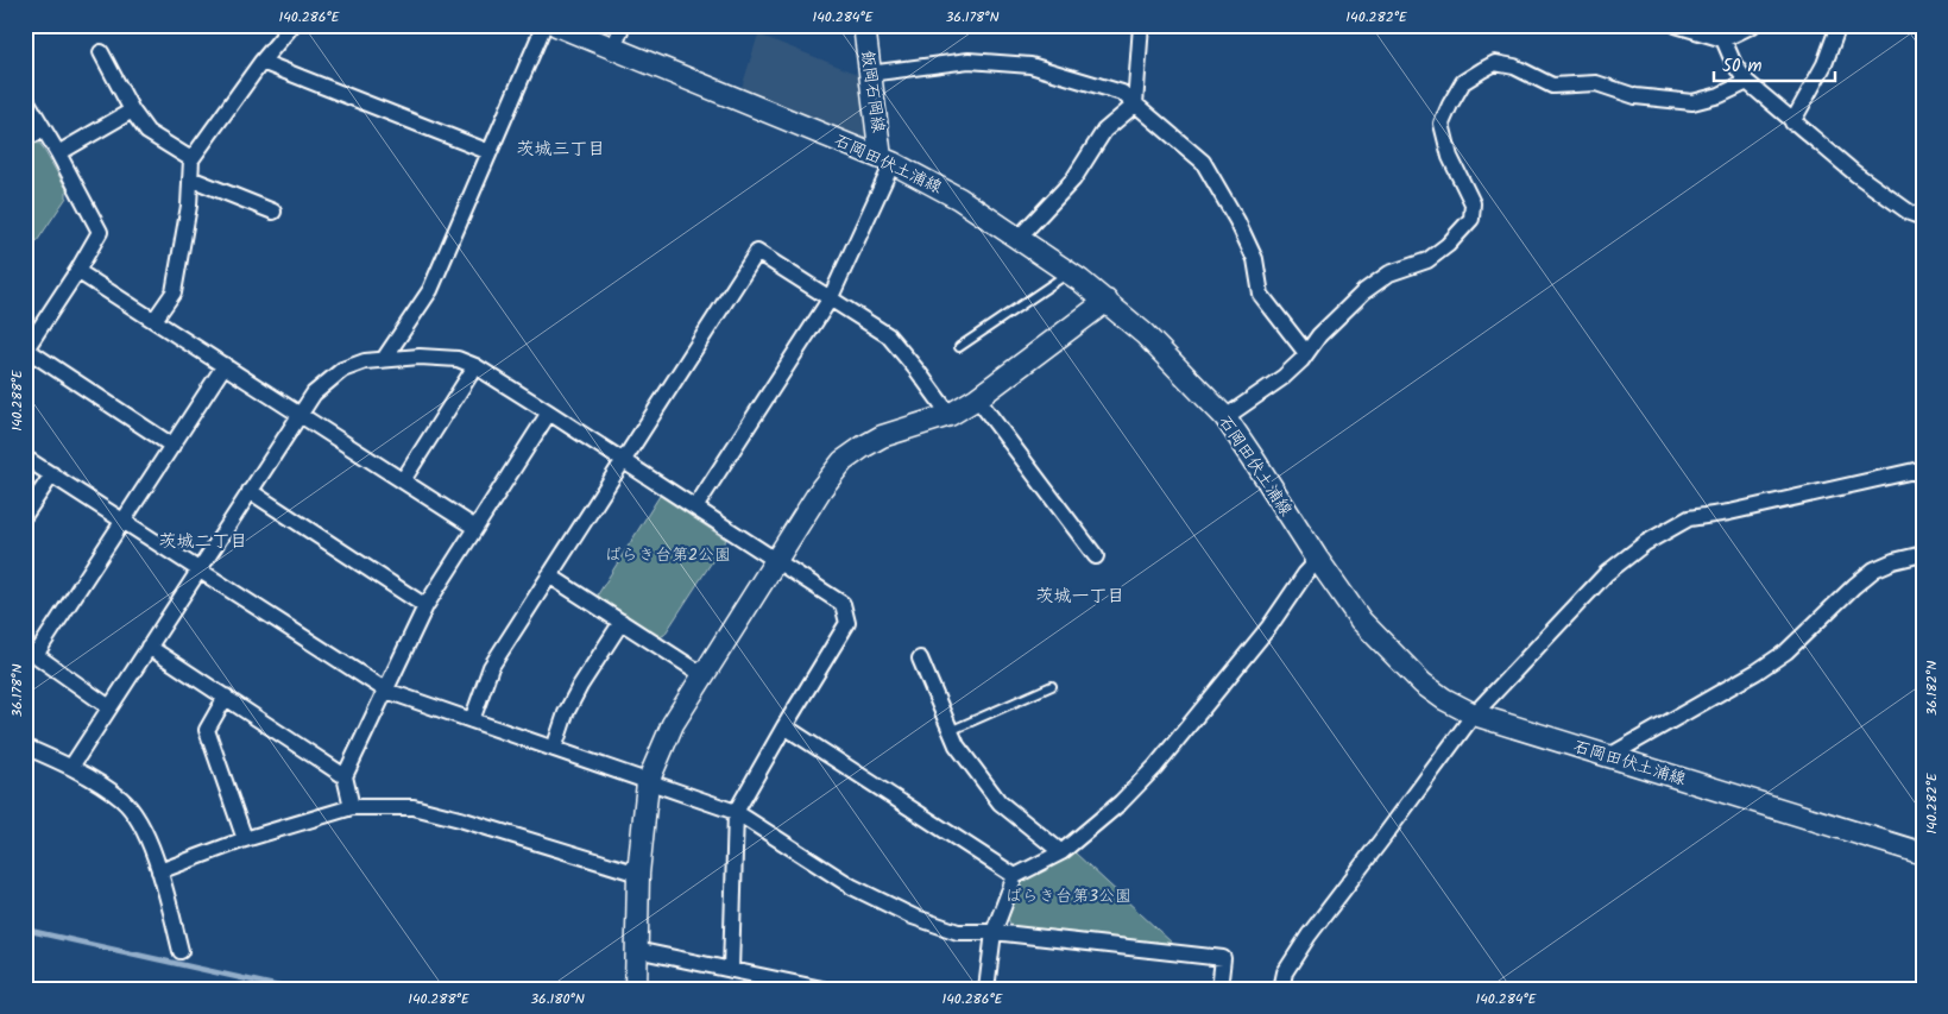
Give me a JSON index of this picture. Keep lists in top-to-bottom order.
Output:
{
  "streets": {
    "main road": ["飯岡石岡線", "石岡田伏土浦線"]
  },
  "crossings": [
    ["飯岡石岡線", "石岡田伏土浦線"]
  ],
  "districts": ["茨城三丁目", "茨城二丁目", "茨城一丁目"],
  "parks": ["ばらき台第2公園", "ばらき台第3公園"],
  "scale_bar": "50 m",
  "coordinates": [
    "140.286°E",
    "140.284°E",
    "36.178°N",
    "140.282°E",
    "140.288°E",
    "36.182°N",
    "36.180°N"
  ]
}
